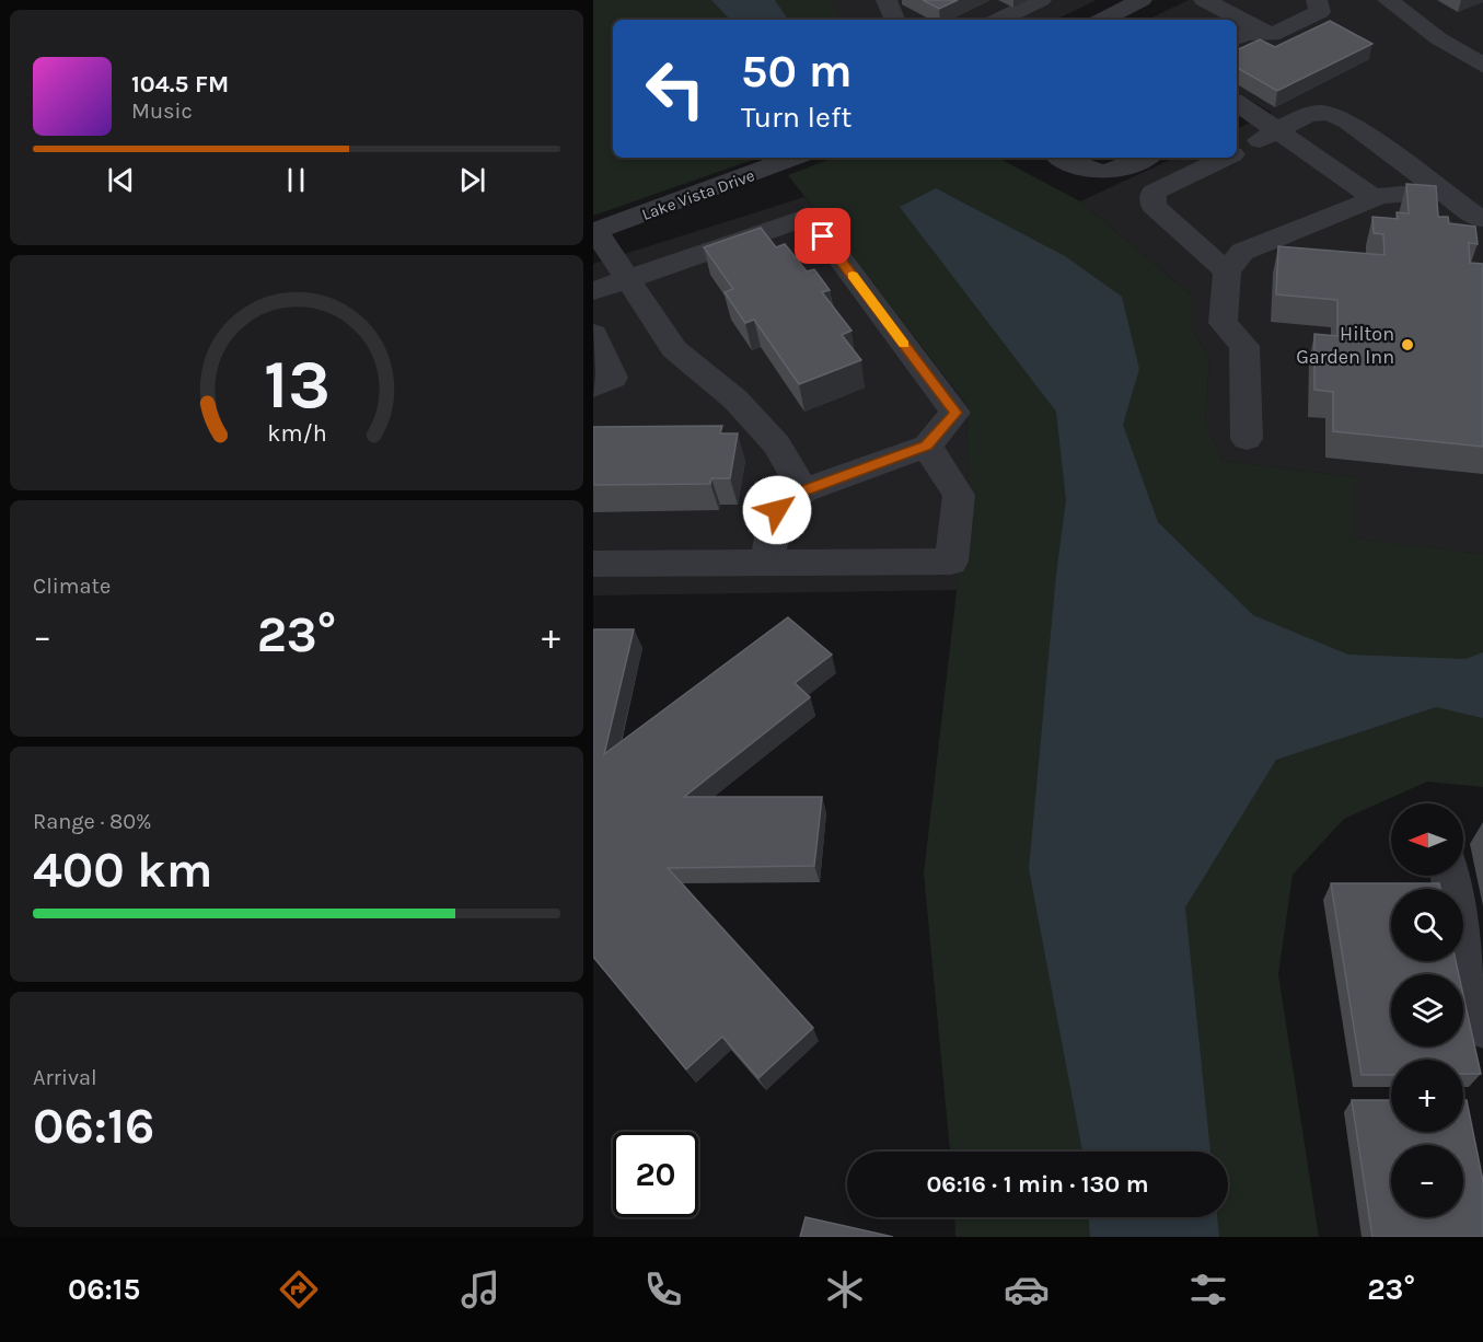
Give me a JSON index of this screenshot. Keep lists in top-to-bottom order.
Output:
{
  "streets": {
    "street": ["Lake Vista Drive"]
  },
  "places": ["Hilton Garden Inn"],
  "north": "left",
  "page": {
    "turn": ["50 m", "Turn left"],
    "song": ["104.5 FM", "Music"],
    "tile": [
      "Climate",
      ["Range · 80%", "400 km"],
      ["Arrival", "06:16"]
    ],
    "heat": ["−", "23°", "+"],
    "map_buttons": ["+", "−"],
    "limit": "20",
    "trip": "06:16 · 1 min · 130 m",
    "tabs": ["06:15", "23°"],
    "gauge": ["13", "km/h"]
  }
}
